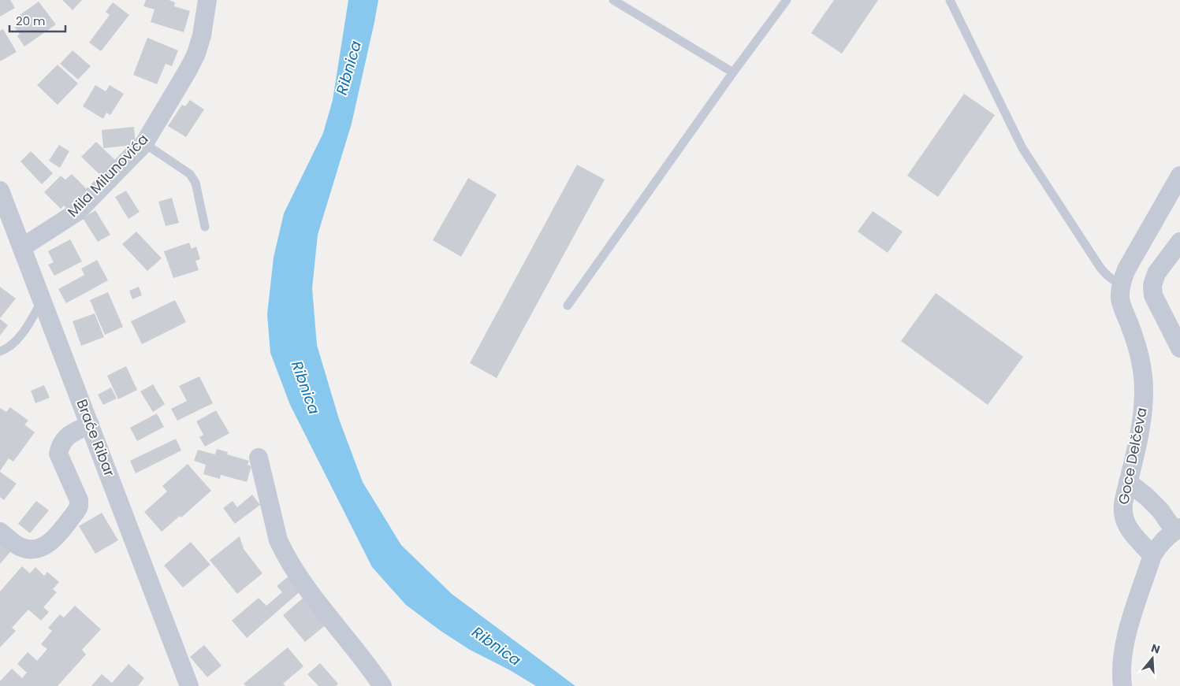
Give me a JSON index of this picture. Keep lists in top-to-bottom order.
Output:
{
  "streets": {
    "street": ["Mila Milunovića", "Braće Ribar", "Goce Delčeva"]
  },
  "crossings": [
    ["Mila Milunovića", "Braće Ribar"]
  ],
  "water": ["Ribnica"],
  "scale_bar": "20 m",
  "north": "top"
}
